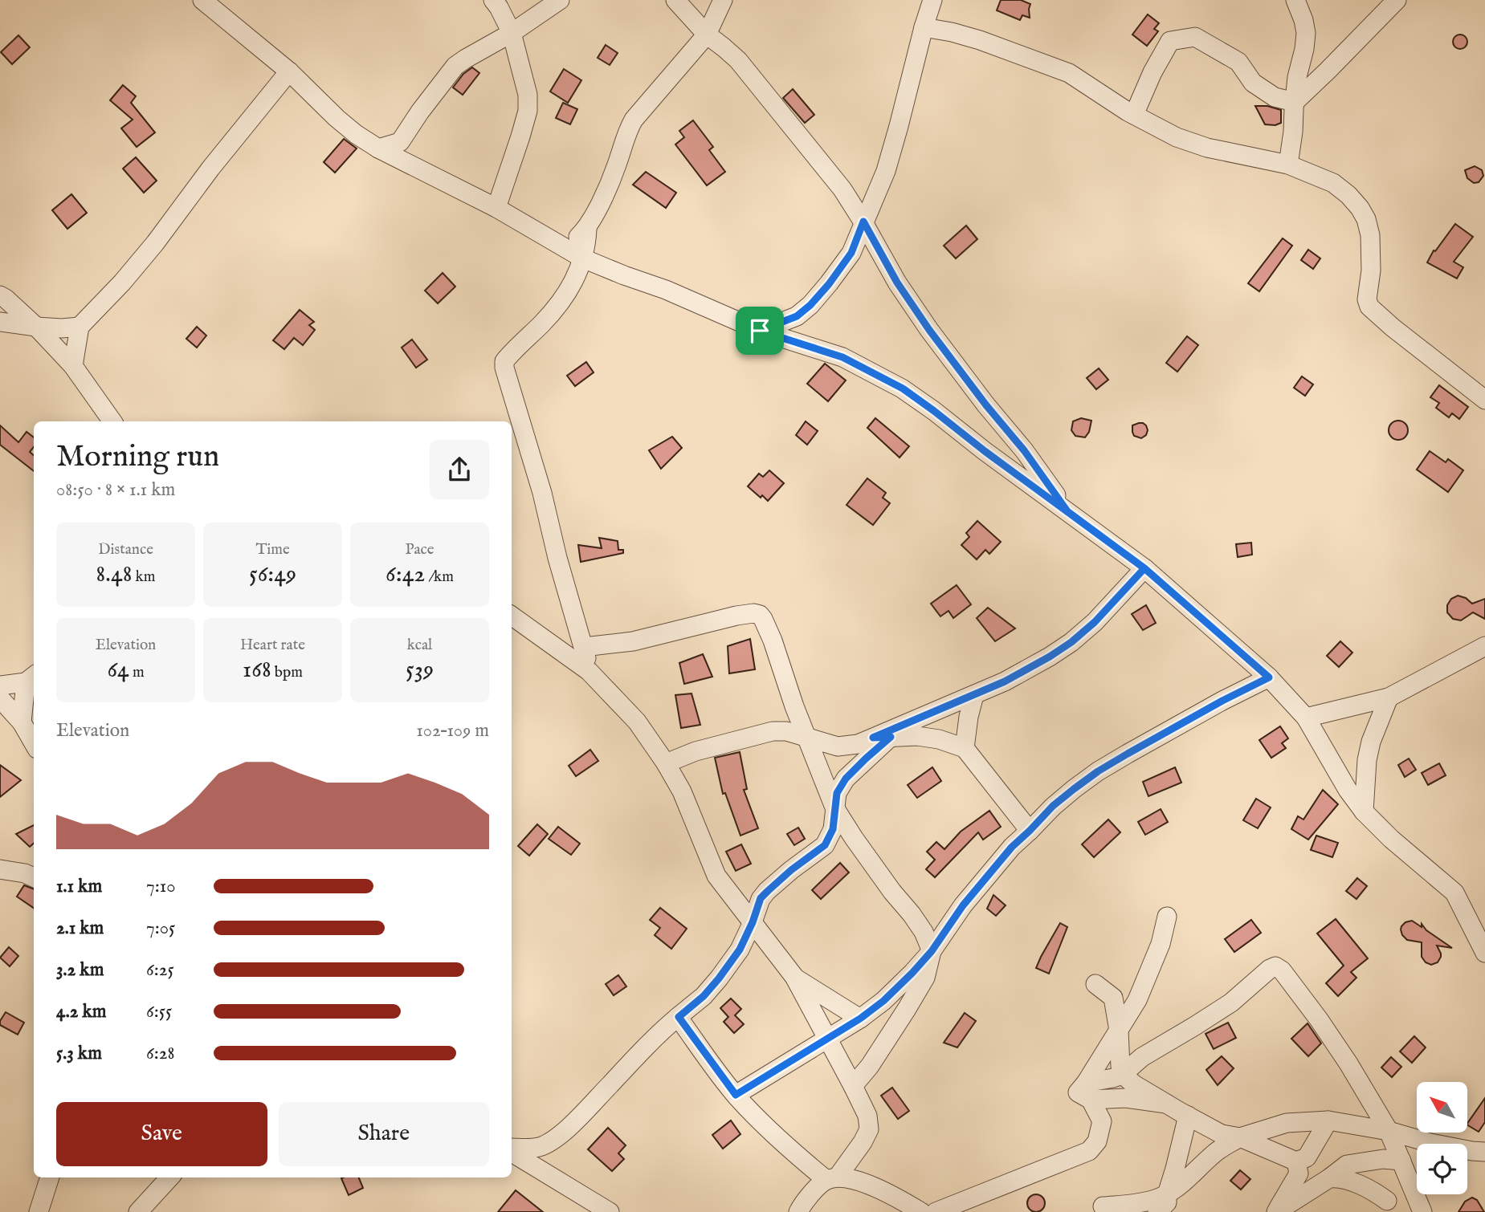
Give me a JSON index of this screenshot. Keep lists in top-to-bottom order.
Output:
{
  "north": "top left",
  "page": {
    "heading": ["Morning run", "08:50 · 8 × 1.1 km"],
    "stats": [
      ["Distance", "8.48 km"],
      ["Time", "56:49"],
      ["Pace", "6:42 /km"],
      ["Elevation", "64 m"],
      ["Heart rate", "168 bpm"],
      ["kcal", "539"]
    ],
    "chart": ["Elevation", "102–109 m"],
    "list": [
      {
        "name": "1.1 km",
        "note": "7:10"
      },
      {
        "name": "2.1 km",
        "note": "7:05"
      },
      {
        "name": "3.2 km",
        "note": "6:25"
      },
      {
        "name": "4.2 km",
        "note": "6:55"
      },
      {
        "name": "5.3 km",
        "note": "6:28"
      }
    ],
    "buttons": ["Save", "Share"]
  }
}
